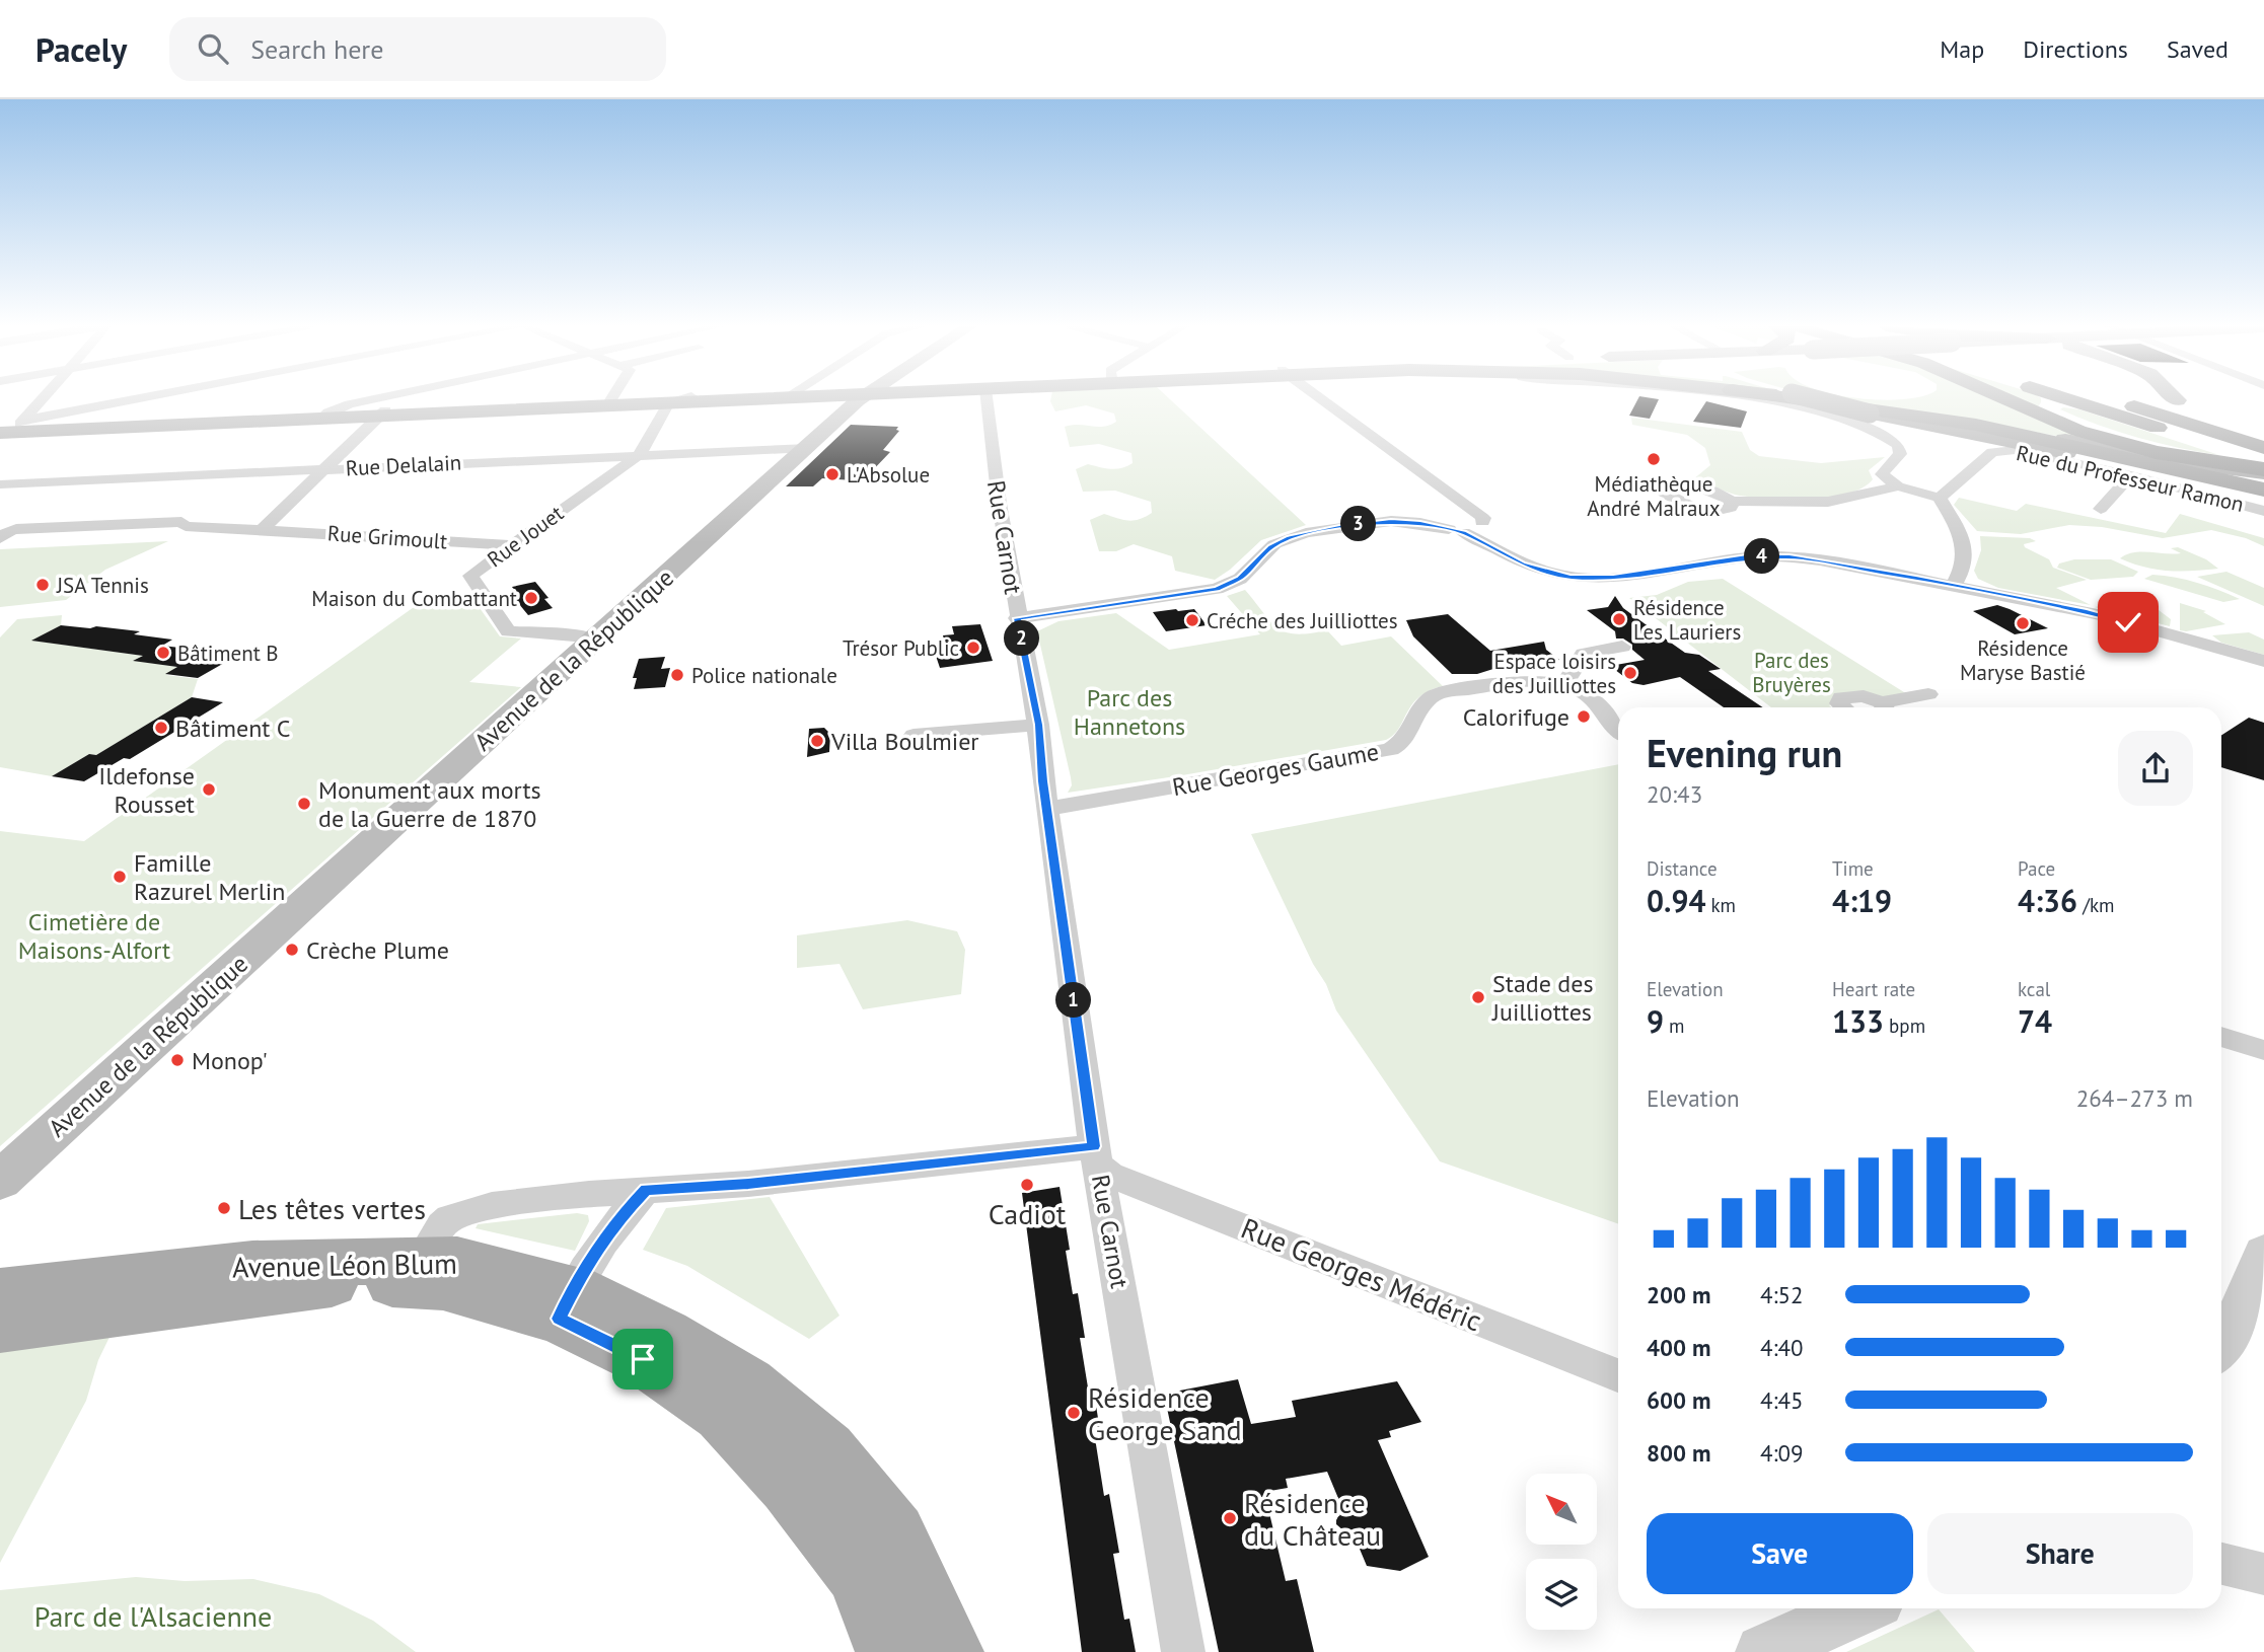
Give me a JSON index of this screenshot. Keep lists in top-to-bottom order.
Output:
{
  "streets": {
    "main road": ["Avenue de la République", "Avenue Léon Blum"],
    "street": [
      "Rue Delalain",
      "Rue du Professeur Ramon",
      "Rue Jouet",
      "Rue Grimoult",
      "Rue Carnot",
      "Rue Georges Gaume",
      "Rue Georges Médéric"
    ]
  },
  "crossings": [
    ["Rue Delalain", "Rue Jouet"],
    ["Rue Delalain", "Avenue de la République"],
    ["Rue Jouet", "Rue Grimoult"],
    ["Rue Jouet", "Avenue de la République"],
    ["Rue Carnot", "Rue Georges Gaume"],
    ["Rue Carnot", "Rue Georges Médéric"]
  ],
  "parks": [
    "Parc des Bruyères",
    "Parc des Hannetons",
    "Cimetière de Maisons-Alfort",
    "Parc de l'Alsacienne"
  ],
  "places": [
    "Médiathèque André Malraux",
    "L'Absolue",
    "JSA Tennis",
    "Maison du Combattant",
    "Résidence Les Lauriers",
    "Créche des Juilliottes",
    "Résidence Maryse Bastié",
    "Trésor Public",
    "Bâtiment B",
    "Espace loisirs des Juilliottes",
    "Police nationale",
    "Calorifuge",
    "Bâtiment C",
    "Villa Boulmier",
    "Ildefonse Rousset",
    "Monument aux morts de la Guerre de 1870",
    "Famille Razurel Merlin",
    "Crèche Plume",
    "Stade des Juilliottes",
    "Monop'",
    "Cadiot",
    "Les têtes vertes",
    "Résidence George Sand",
    "Résidence du Château"
  ],
  "north": "top left",
  "page": {
    "header": "Pacely",
    "search": "Search here",
    "nav": ["Map", "Directions", "Saved"],
    "pins": [
      "3",
      "4",
      "2",
      "1"
    ],
    "heading": ["Evening run", "20:43"],
    "stats": [
      ["Distance", "0.94 km"],
      ["Time", "4:19"],
      ["Pace", "4:36 /km"],
      ["Elevation", "9 m"],
      ["Heart rate", "133 bpm"],
      ["kcal", "74"]
    ],
    "chart": ["Elevation", "264–273 m"],
    "list": [
      {
        "name": "200 m",
        "note": "4:52"
      },
      {
        "name": "400 m",
        "note": "4:40"
      },
      {
        "name": "600 m",
        "note": "4:45"
      },
      {
        "name": "800 m",
        "note": "4:09"
      }
    ],
    "buttons": ["Save", "Share"]
  }
}
